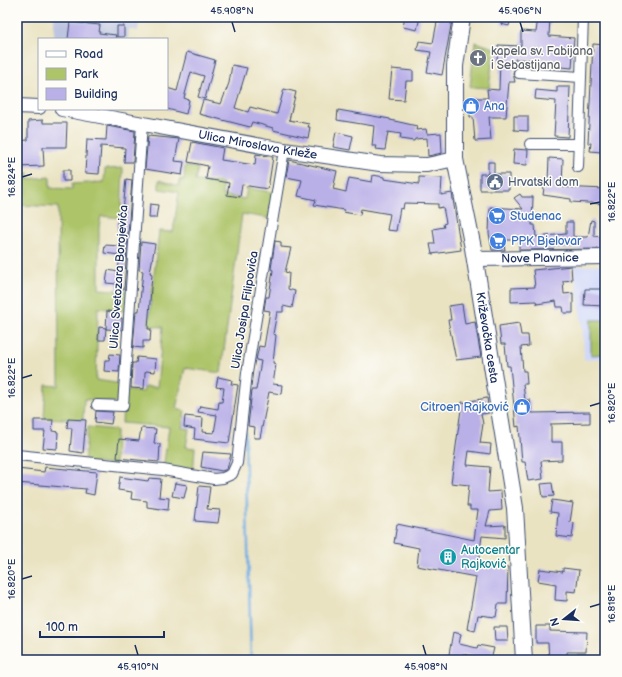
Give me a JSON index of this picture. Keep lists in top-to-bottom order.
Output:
{
  "streets": {
    "main road": ["Ulica Miroslava Krleže", "Nove Plavnice", "Križevačka cesta"],
    "street": ["Ulica Svetozara Borojevića", "Ulica Josipa Filipovića"]
  },
  "crossings": [
    ["Ulica Miroslava Krleže", "Ulica Svetozara Borojevića"],
    ["Ulica Miroslava Krleže", "Ulica Josipa Filipovića"],
    ["Ulica Miroslava Krleže", "Križevačka cesta"],
    ["Nove Plavnice", "Križevačka cesta"]
  ],
  "places": {
    "church": ["kapela sv. Fabijana i Sebastijana"],
    "shop": ["Ana", "Citroen Rajković"],
    "public building": ["Hrvatski dom"],
    "supermarket": ["Studenac", "PPK Bjelovar"],
    "building": ["Autocentar Rajković"]
  },
  "legend": ["Road", "Park", "Building"],
  "scale_bar": "100 m",
  "north": "left",
  "coordinates": [
    "45.908°N",
    "45.906°N",
    "16.824°E",
    "16.822°E",
    "16.820°E",
    "16.818°E",
    "45.910°N"
  ]
}
